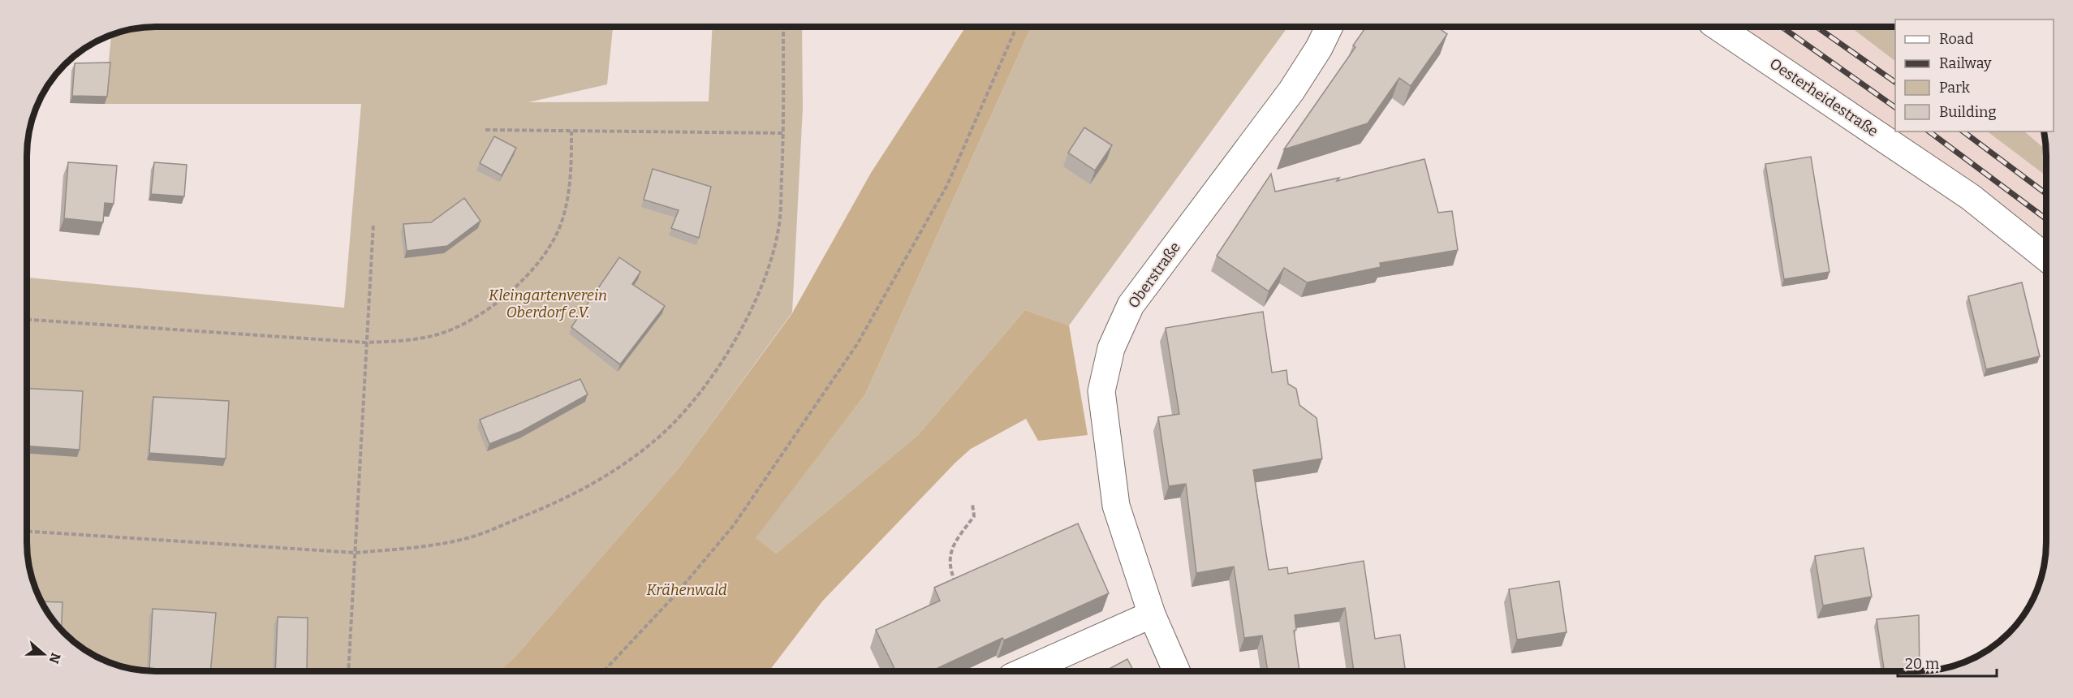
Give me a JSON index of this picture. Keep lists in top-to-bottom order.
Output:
{
  "streets": {
    "street": ["Oesterheidestraße", "Oberstraße"]
  },
  "parks": ["Kleingartenverein Oberdorf e.V.", "Krähenwald"],
  "legend": [
    "Road",
    "Railway",
    "Park",
    "Building"
  ],
  "scale_bar": "20 m",
  "north": "right"
}
